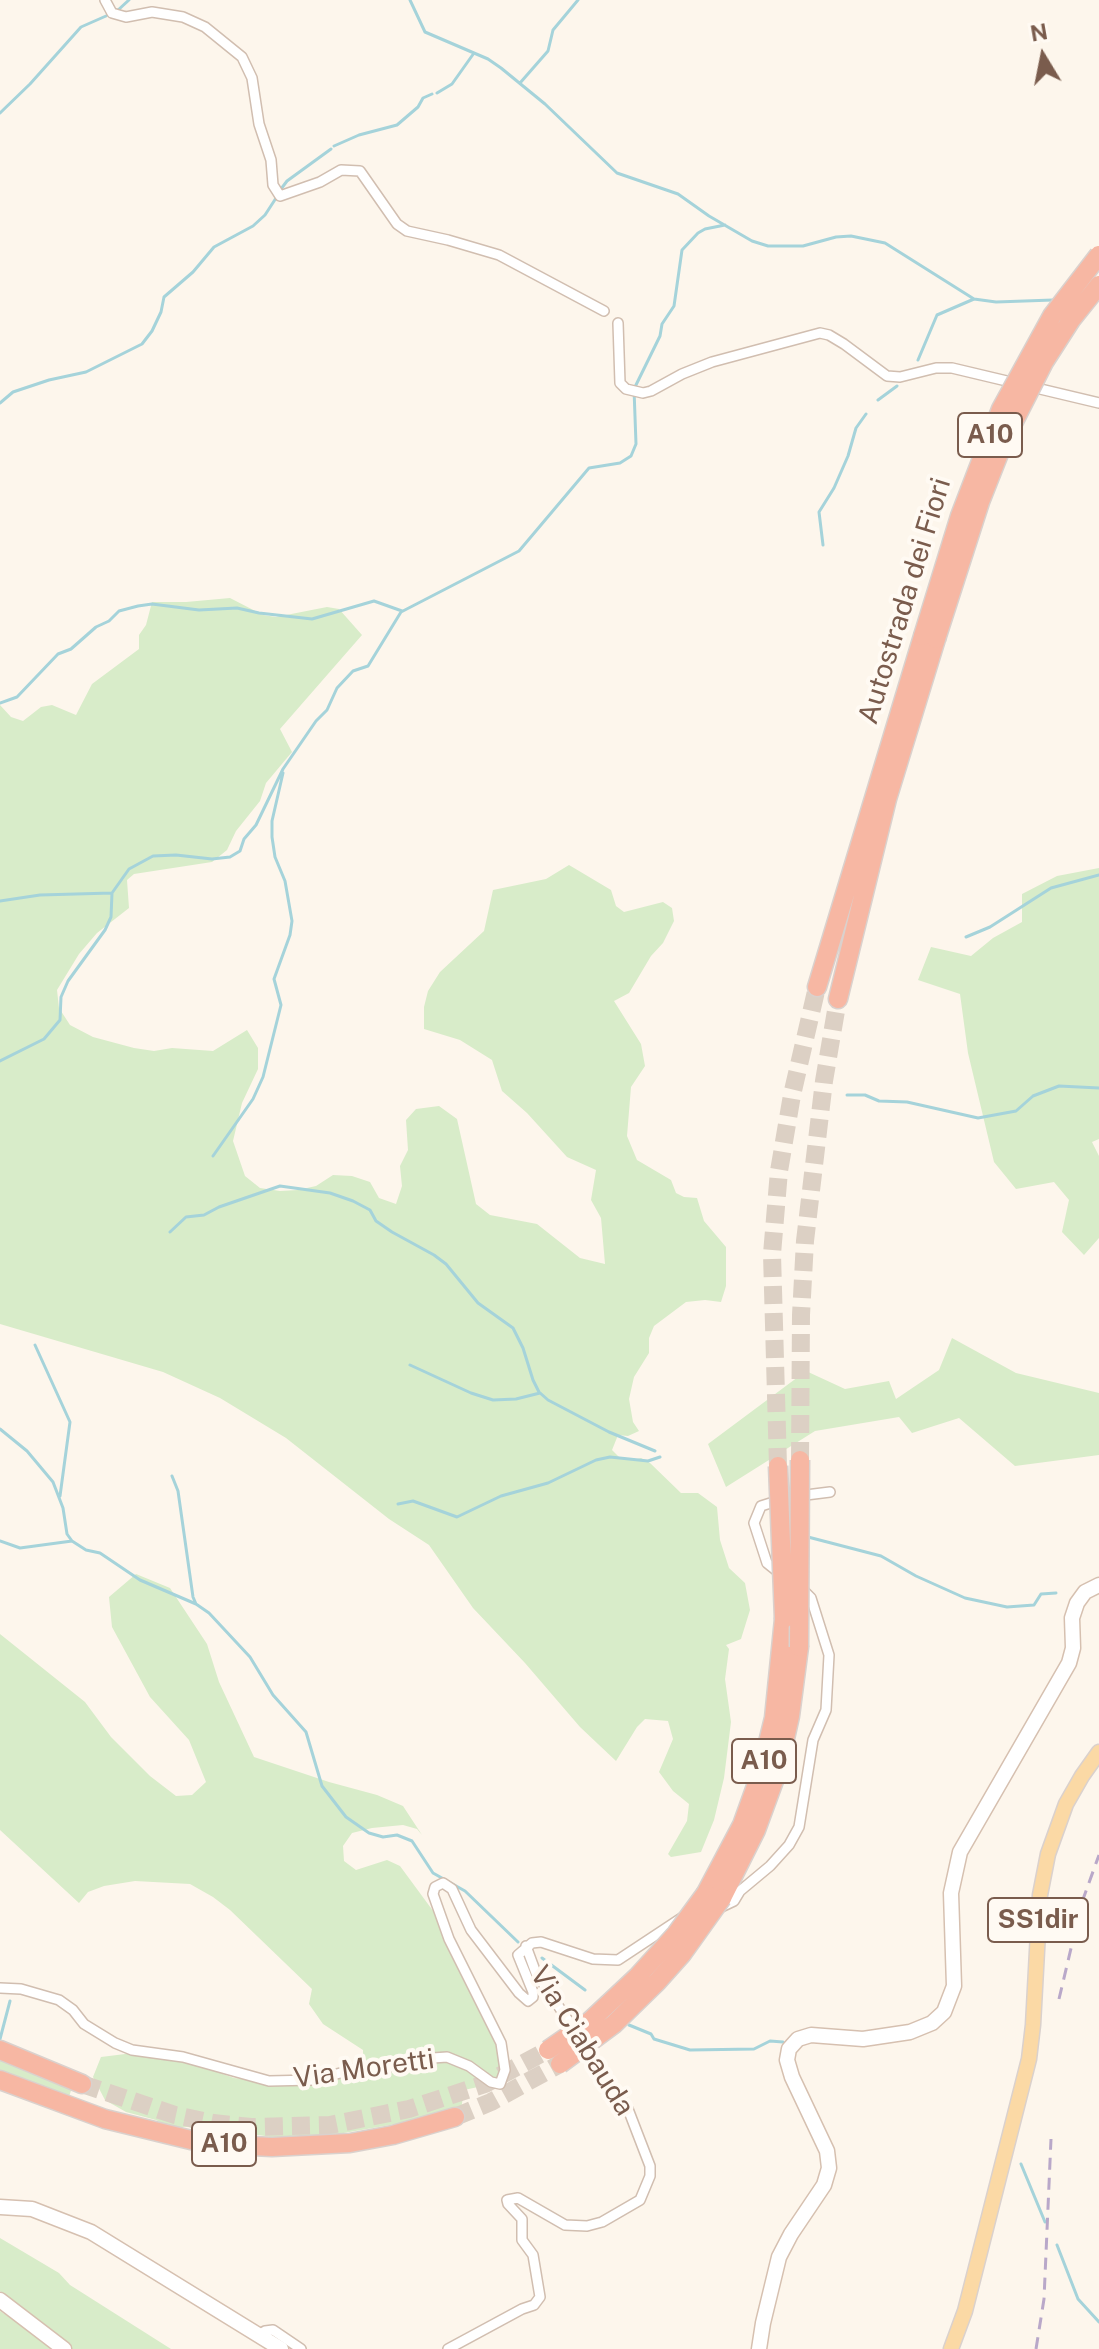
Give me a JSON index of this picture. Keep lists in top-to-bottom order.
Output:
{
  "streets": {
    "highway": ["A10", "Autostrada dei Fiori"],
    "main road": ["SS1dir"],
    "street": ["Via Ciabauda", "Via Moretti"]
  },
  "crossings": [
    ["Via Ciabauda", "Via Moretti"]
  ],
  "north": "top"
}
